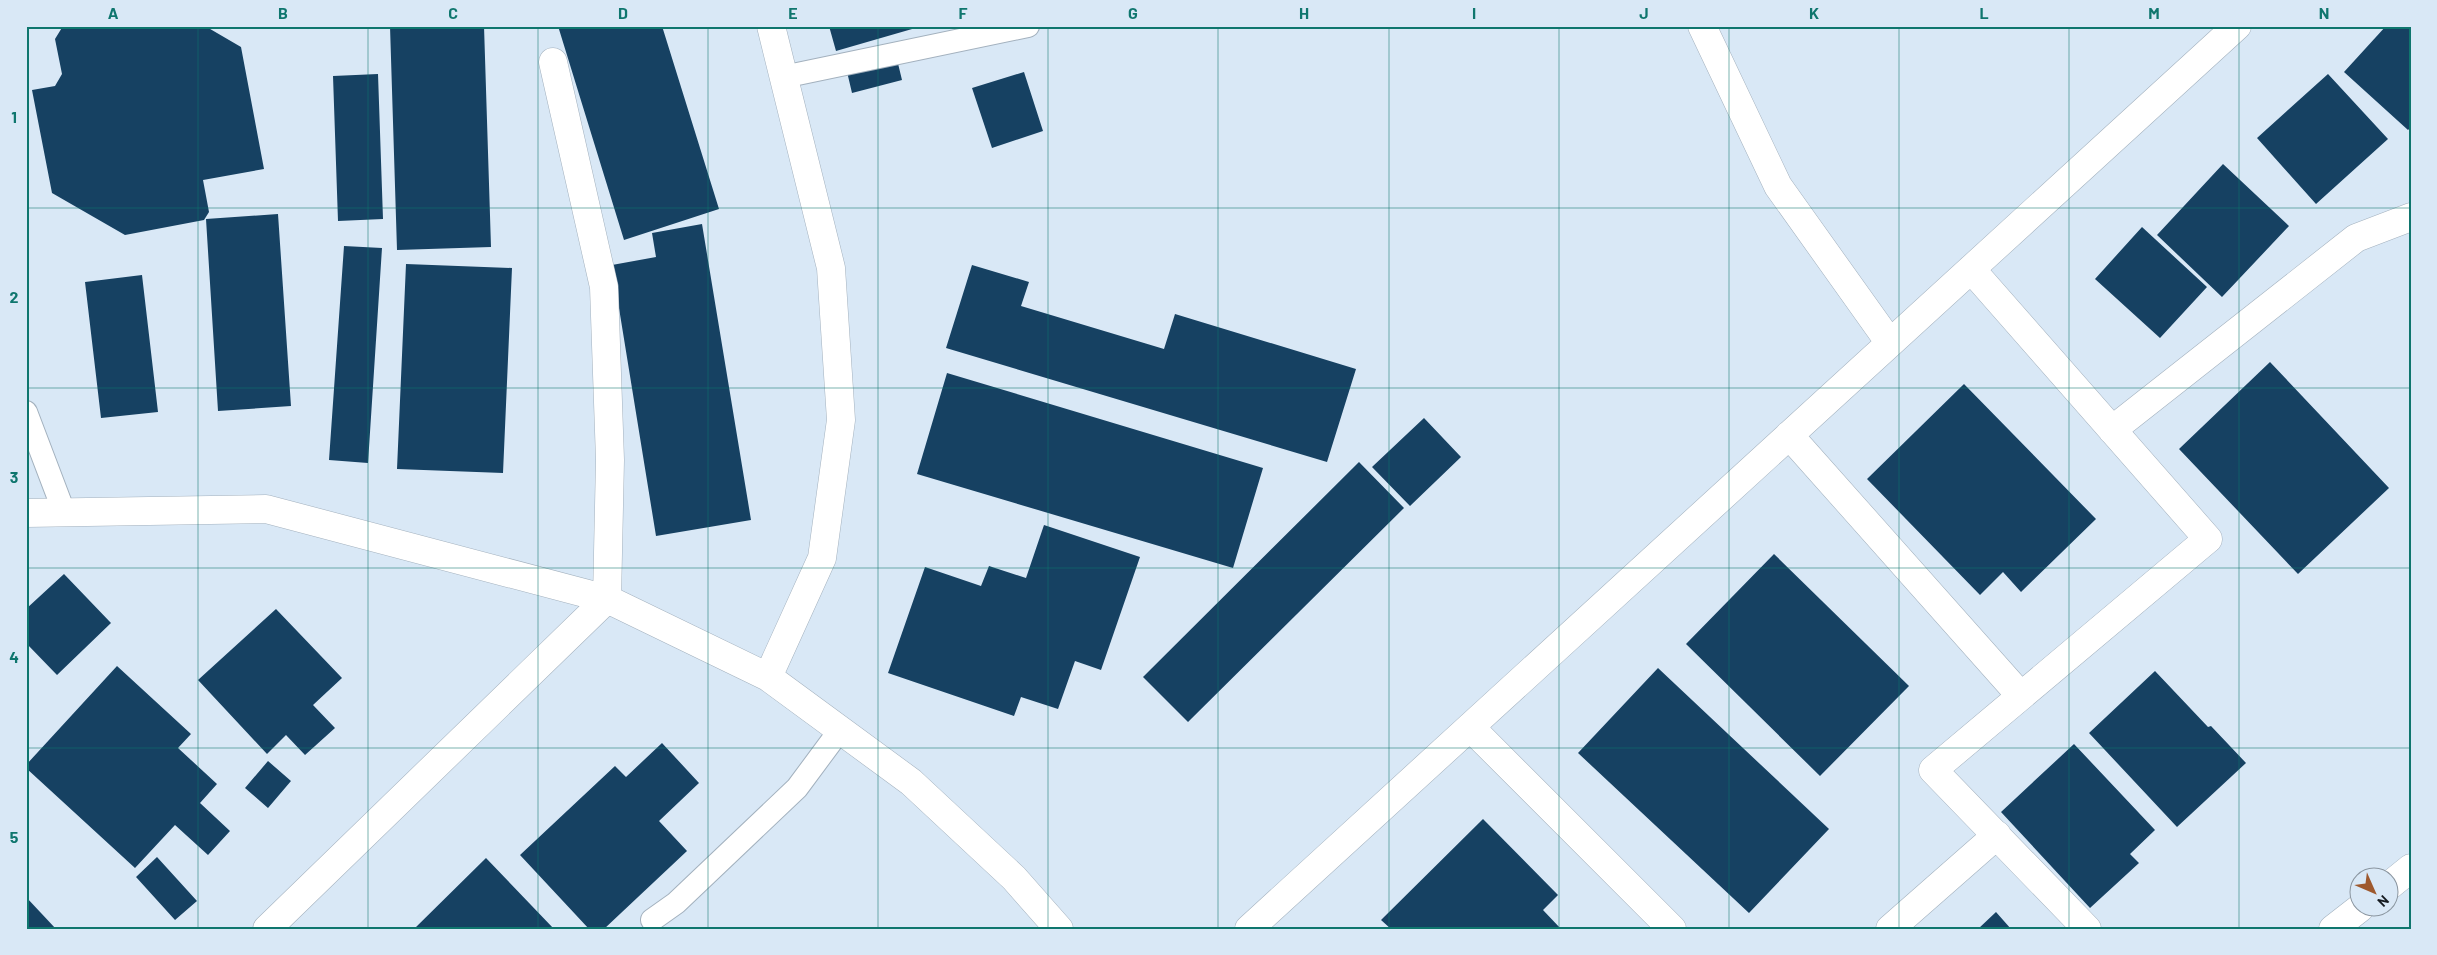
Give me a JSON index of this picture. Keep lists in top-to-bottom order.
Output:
{
  "north": "bottom right",
  "grid": {
    "columns": [
      "A",
      "B",
      "C",
      "D",
      "E",
      "F",
      "G",
      "H",
      "I",
      "J",
      "K",
      "L",
      "M",
      "N"
    ],
    "rows": [
      "1",
      "2",
      "3",
      "4",
      "5"
    ]
  }
}
